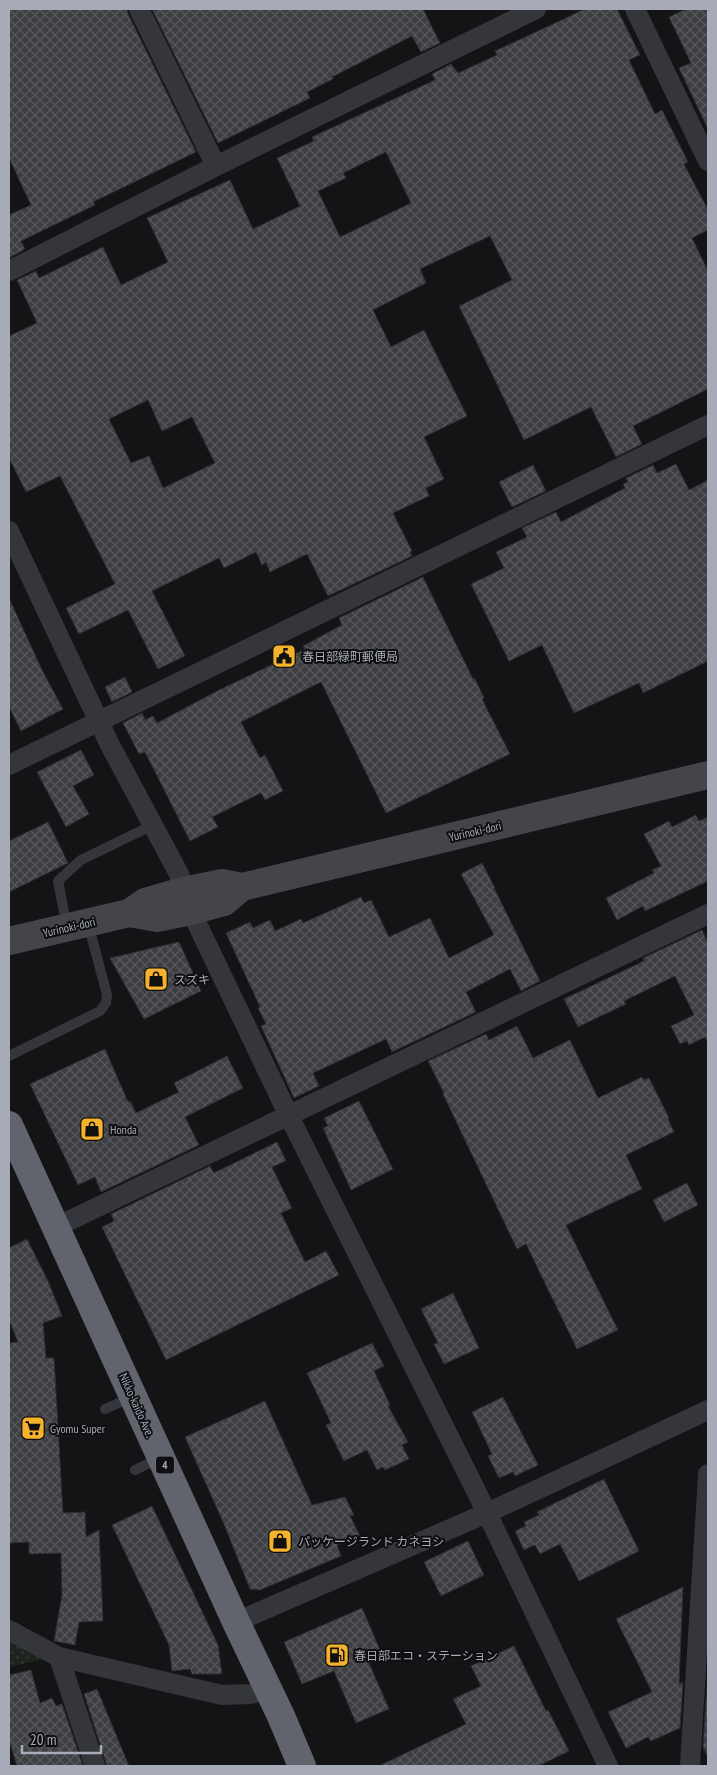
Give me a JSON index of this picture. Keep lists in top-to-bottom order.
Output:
{
  "streets": {
    "highway": ["Nikko-kaido Ave.", "4"],
    "street": ["Yurinoki-dori"]
  },
  "places": {
    "public building": ["春日部緑町郵便局"],
    "shop": ["スズキ", "Honda", "パッケージランド カネヨシ"],
    "supermarket": ["Gyomu Super"],
    "fuel station": ["春日部エコ・ステーション"]
  },
  "scale_bar": "20 m"
}
